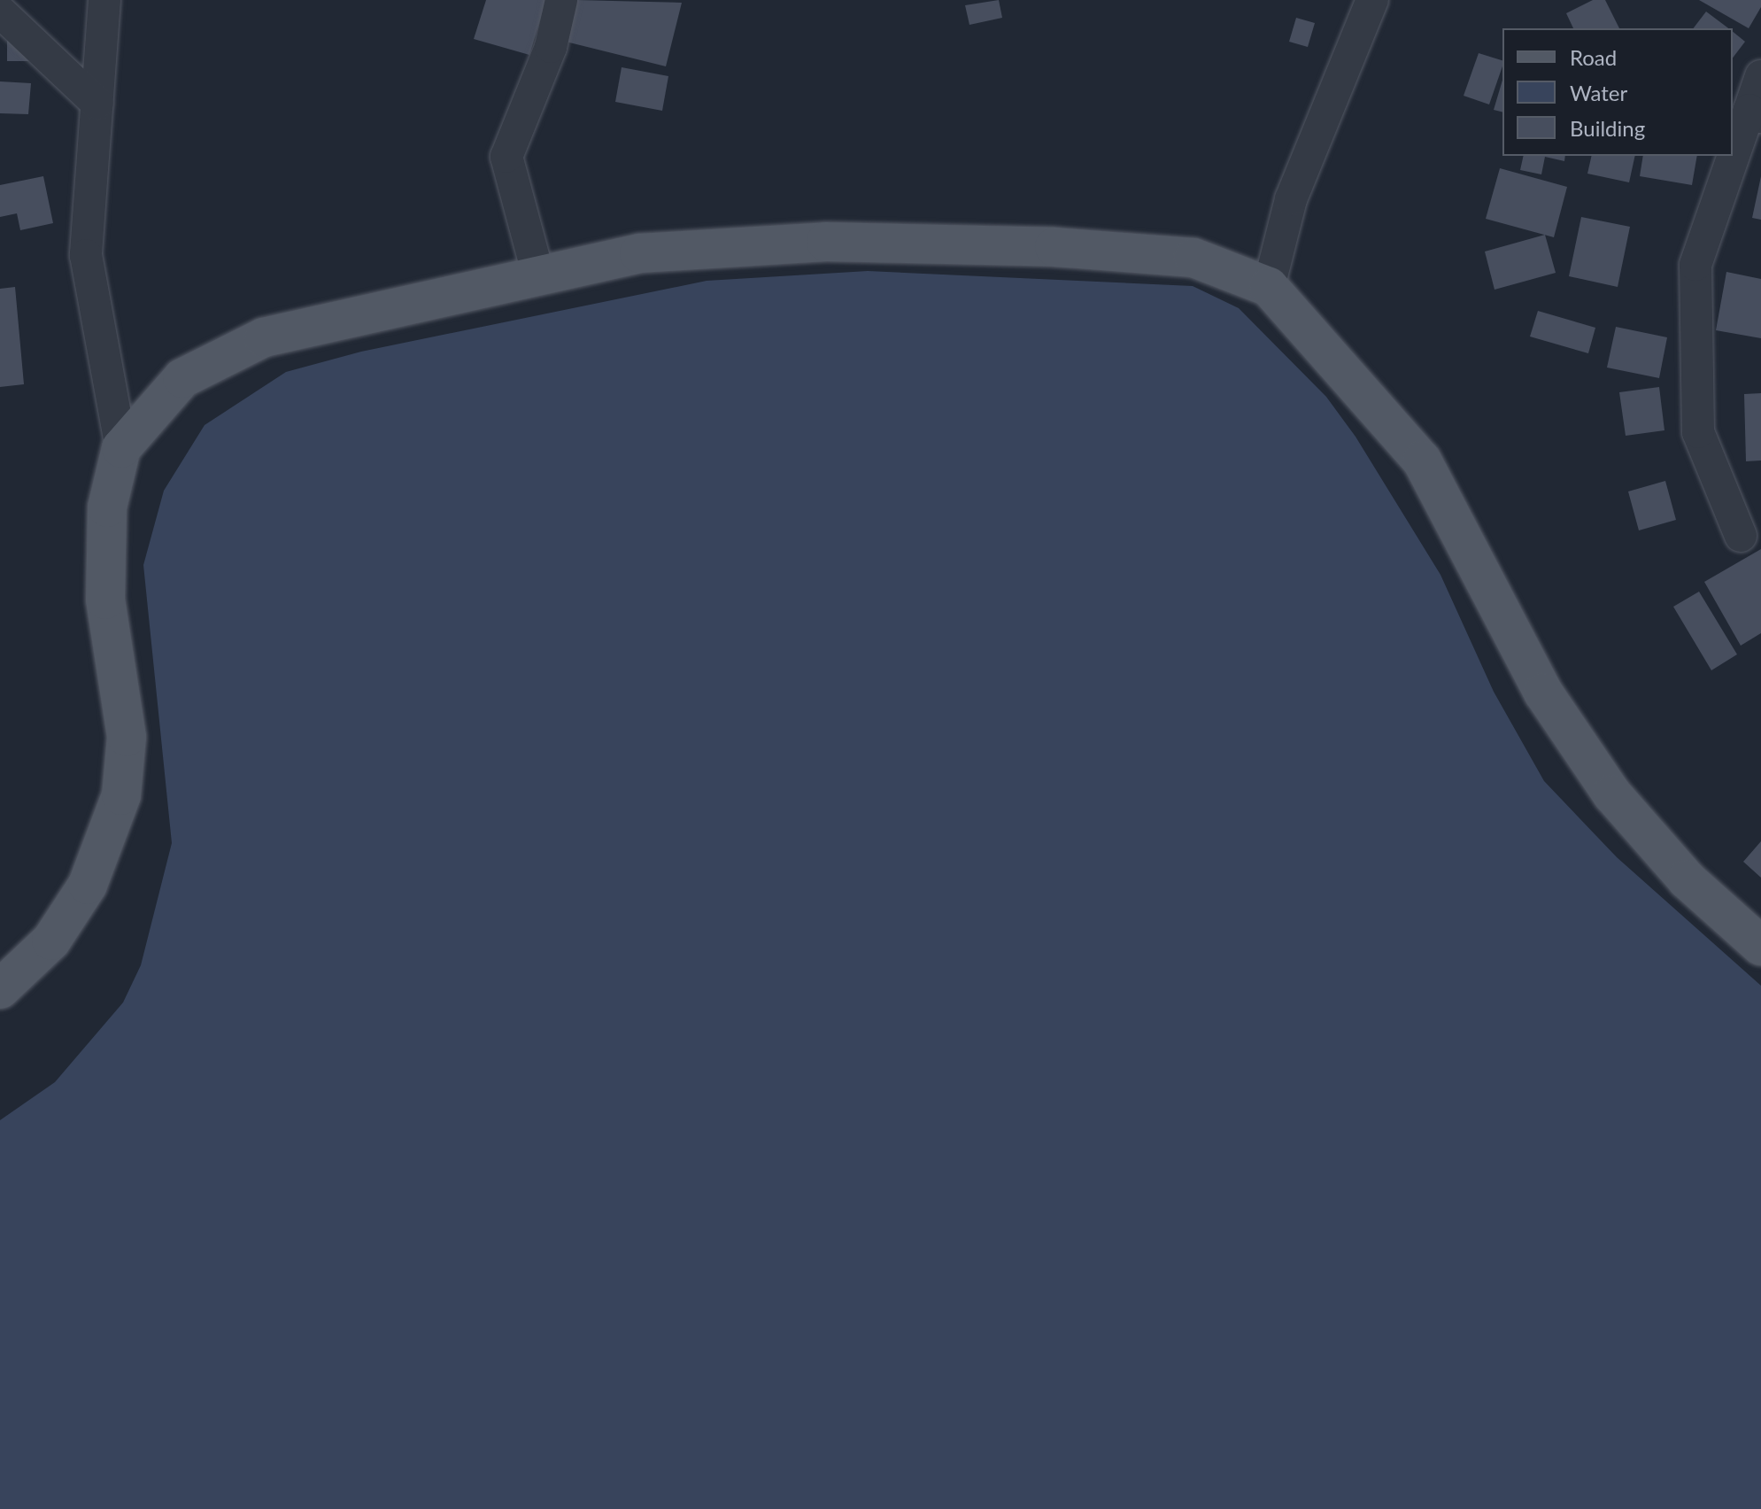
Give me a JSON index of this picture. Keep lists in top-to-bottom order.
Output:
{
  "legend": ["Road", "Water", "Building"]
}
